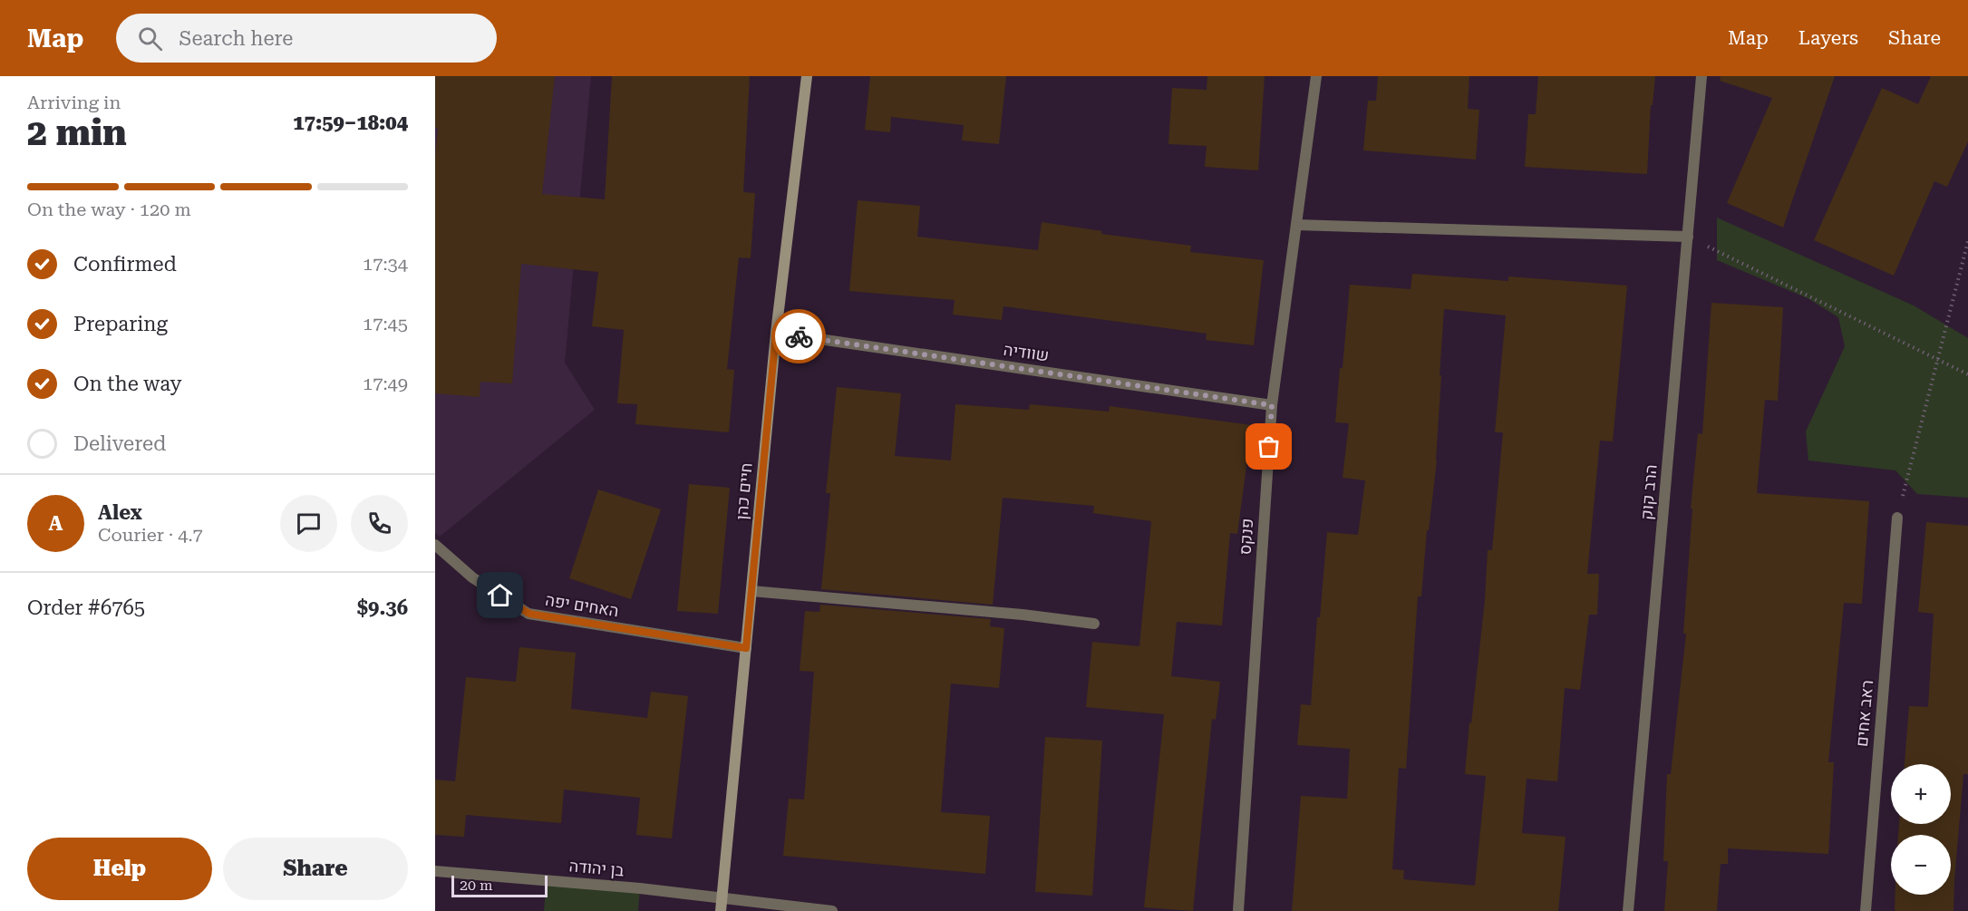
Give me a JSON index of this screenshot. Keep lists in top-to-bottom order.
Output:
{
  "streets": {
    "street": [
      "שוודיה",
      "חיים כהן",
      "הרב קוק",
      "פנקס",
      "האחים יפה",
      "ראב אחים",
      "בן יהודה"
    ]
  },
  "crossings": [
    ["שוודיה", "חיים כהן"],
    ["שוודיה", "פנקס"],
    ["חיים כהן", "האחים יפה"],
    ["חיים כהן", "בן יהודה"]
  ],
  "scale_bar": "20 m",
  "page": {
    "header": "Map",
    "search": "Search here",
    "nav": ["Map", "Layers", "Share"],
    "heading": ["2 min", "Arriving in", "17:59–18:04"],
    "panel": [
      "Alex",
      "Courier · 4.7",
      "Order #6765",
      "$9.36"
    ],
    "bar": "On the way · 120 m",
    "list": [
      ["Confirmed", "17:34"],
      ["Preparing", "17:45"],
      ["On the way", "17:49"],
      "Delivered"
    ],
    "round": "A",
    "map_buttons": ["+", "−"],
    "buttons": ["Help", "Share"],
    "scale": "20 m"
  }
}
